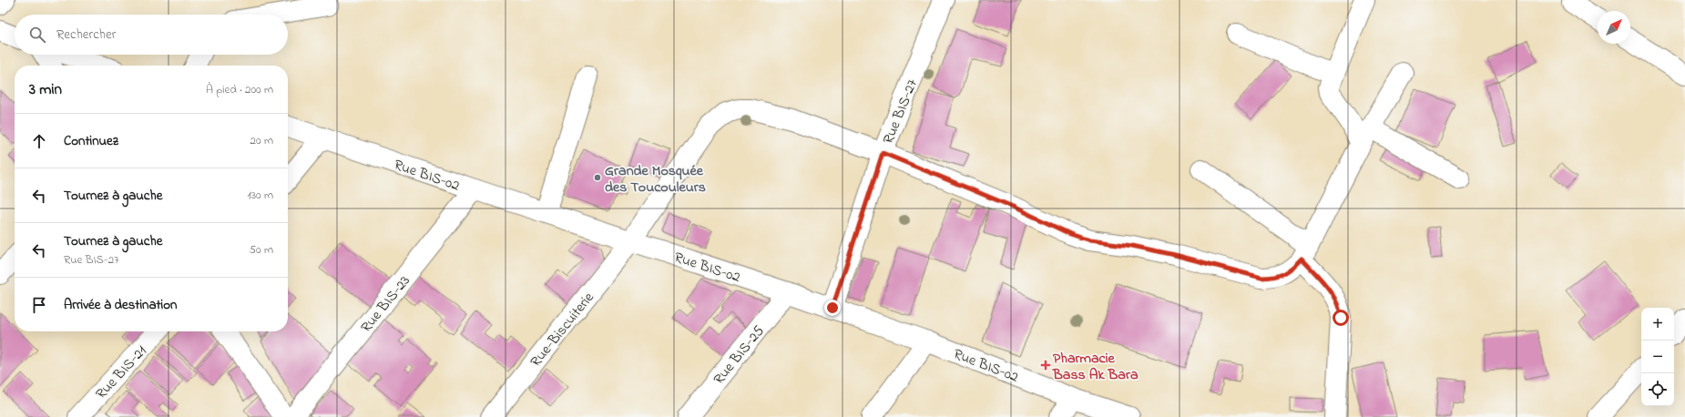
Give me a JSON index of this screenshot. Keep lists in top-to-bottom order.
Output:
{
  "streets": {
    "street": [
      "Rue BIS-27",
      "Rue BIS-02",
      "Rue BIS-23",
      "Rue-Biscuiterie",
      "Rue BIS-25",
      "Rue BIS-21"
    ]
  },
  "crossings": [
    ["Rue BIS-27", "Rue BIS-02"],
    ["Rue BIS-27", "Rue-Biscuiterie"],
    ["Rue BIS-02", "Rue BIS-23"],
    ["Rue BIS-02", "Rue-Biscuiterie"],
    ["Rue BIS-02", "Rue BIS-25"]
  ],
  "places": {
    "other": ["Grande Mosquée des Toucouleurs"],
    "health": ["Pharmacie Bass Ak Bara"]
  },
  "north": "top right",
  "page": {
    "search": "Rechercher",
    "heading": ["3 min", "À pied · 200 m"],
    "list": [
      ["Continuez", "20 m"],
      ["Tournez à gauche", "130 m"],
      ["Tournez à gauche", "Rue BIS-27", "50 m"],
      "Arrivée à destination"
    ],
    "map_buttons": ["+", "−"]
  }
}
